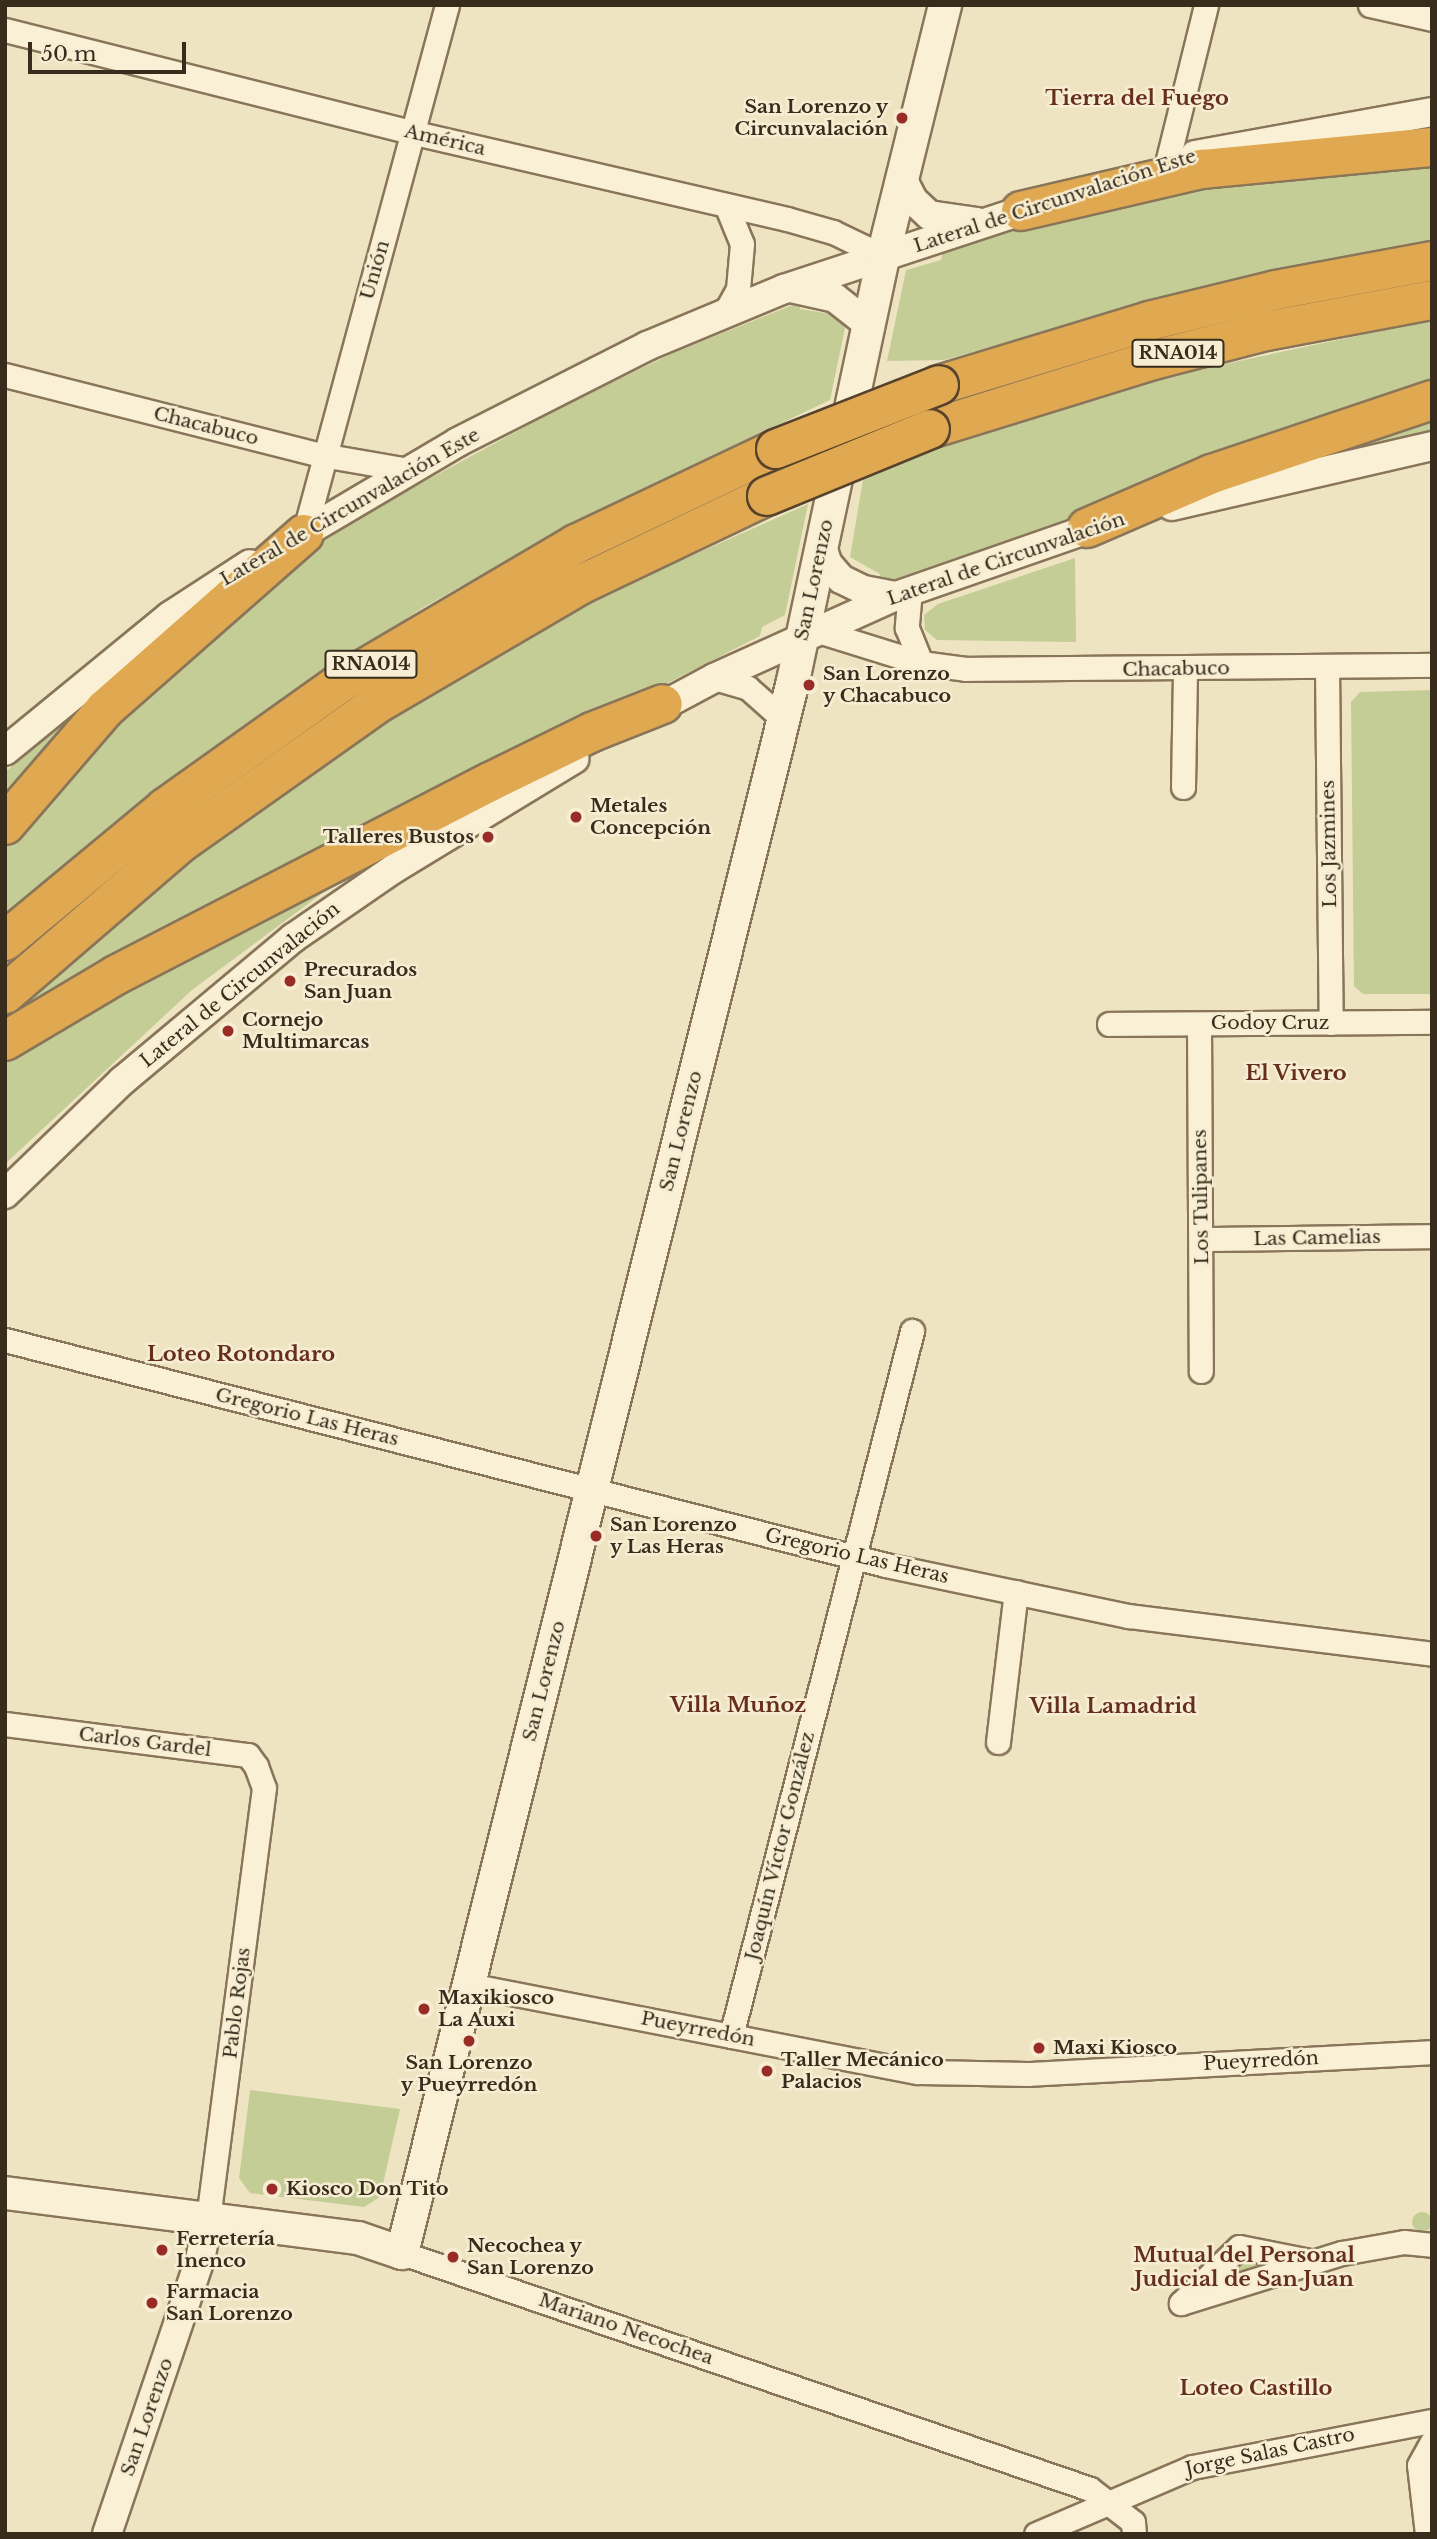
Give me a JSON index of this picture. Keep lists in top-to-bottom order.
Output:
{
  "streets": {
    "highway": ["RNA014"],
    "main road": ["San Lorenzo", "Mariano Necochea"],
    "street": [
      "América",
      "Lateral de Circunvalación Este",
      "Unión",
      "Chacabuco",
      "Lateral de Circunvalación",
      "Los Jazmines",
      "Godoy Cruz",
      "Los Tulipanes",
      "Las Camelias",
      "Gregorio Las Heras",
      "Carlos Gardel",
      "Joaquín Víctor González",
      "Pablo Rojas",
      "Pueyrredón",
      "Jorge Salas Castro"
    ]
  },
  "crossings": [
    ["América", "Lateral de Circunvalación Este"],
    ["América", "Unión"],
    ["América", "San Lorenzo"],
    ["Lateral de Circunvalación Este", "Unión"],
    ["Lateral de Circunvalación Este", "Chacabuco"],
    ["Lateral de Circunvalación Este", "San Lorenzo"],
    ["Unión", "Chacabuco"],
    ["Chacabuco", "Lateral de Circunvalación"],
    ["Chacabuco", "San Lorenzo"],
    ["Chacabuco", "Los Jazmines"],
    ["Lateral de Circunvalación", "San Lorenzo"],
    ["San Lorenzo", "Gregorio Las Heras"],
    ["San Lorenzo", "Pablo Rojas"],
    ["San Lorenzo", "Pueyrredón"],
    ["San Lorenzo", "Mariano Necochea"],
    ["Los Jazmines", "Godoy Cruz"],
    ["Godoy Cruz", "Los Tulipanes"],
    ["Los Tulipanes", "Las Camelias"],
    ["Gregorio Las Heras", "Joaquín Víctor González"],
    ["Carlos Gardel", "Pablo Rojas"],
    ["Joaquín Víctor González", "Pueyrredón"],
    ["Pablo Rojas", "Mariano Necochea"],
    ["Mariano Necochea", "Jorge Salas Castro"]
  ],
  "districts": [
    "Tierra del Fuego",
    "El Vivero",
    "Loteo Rotondaro",
    "Villa Muñoz",
    "Villa Lamadrid",
    "Mutual del Personal Judicial de San Juan",
    "Loteo Castillo"
  ],
  "places": [
    "San Lorenzo y Circunvalación",
    "San Lorenzo y Chacabuco",
    "Metales Concepción",
    "Talleres Bustos",
    "Precurados San Juan",
    "Cornejo Multimarcas",
    "San Lorenzo y Las Heras",
    "Maxikiosco La Auxi",
    "San Lorenzo y Pueyrredón",
    "Maxi Kiosco",
    "Taller Mecánico Palacios",
    "Kiosco Don Tito",
    "Ferretería Inenco",
    "Necochea y San Lorenzo",
    "Farmacia San Lorenzo"
  ],
  "scale_bar": "50 m"
}
